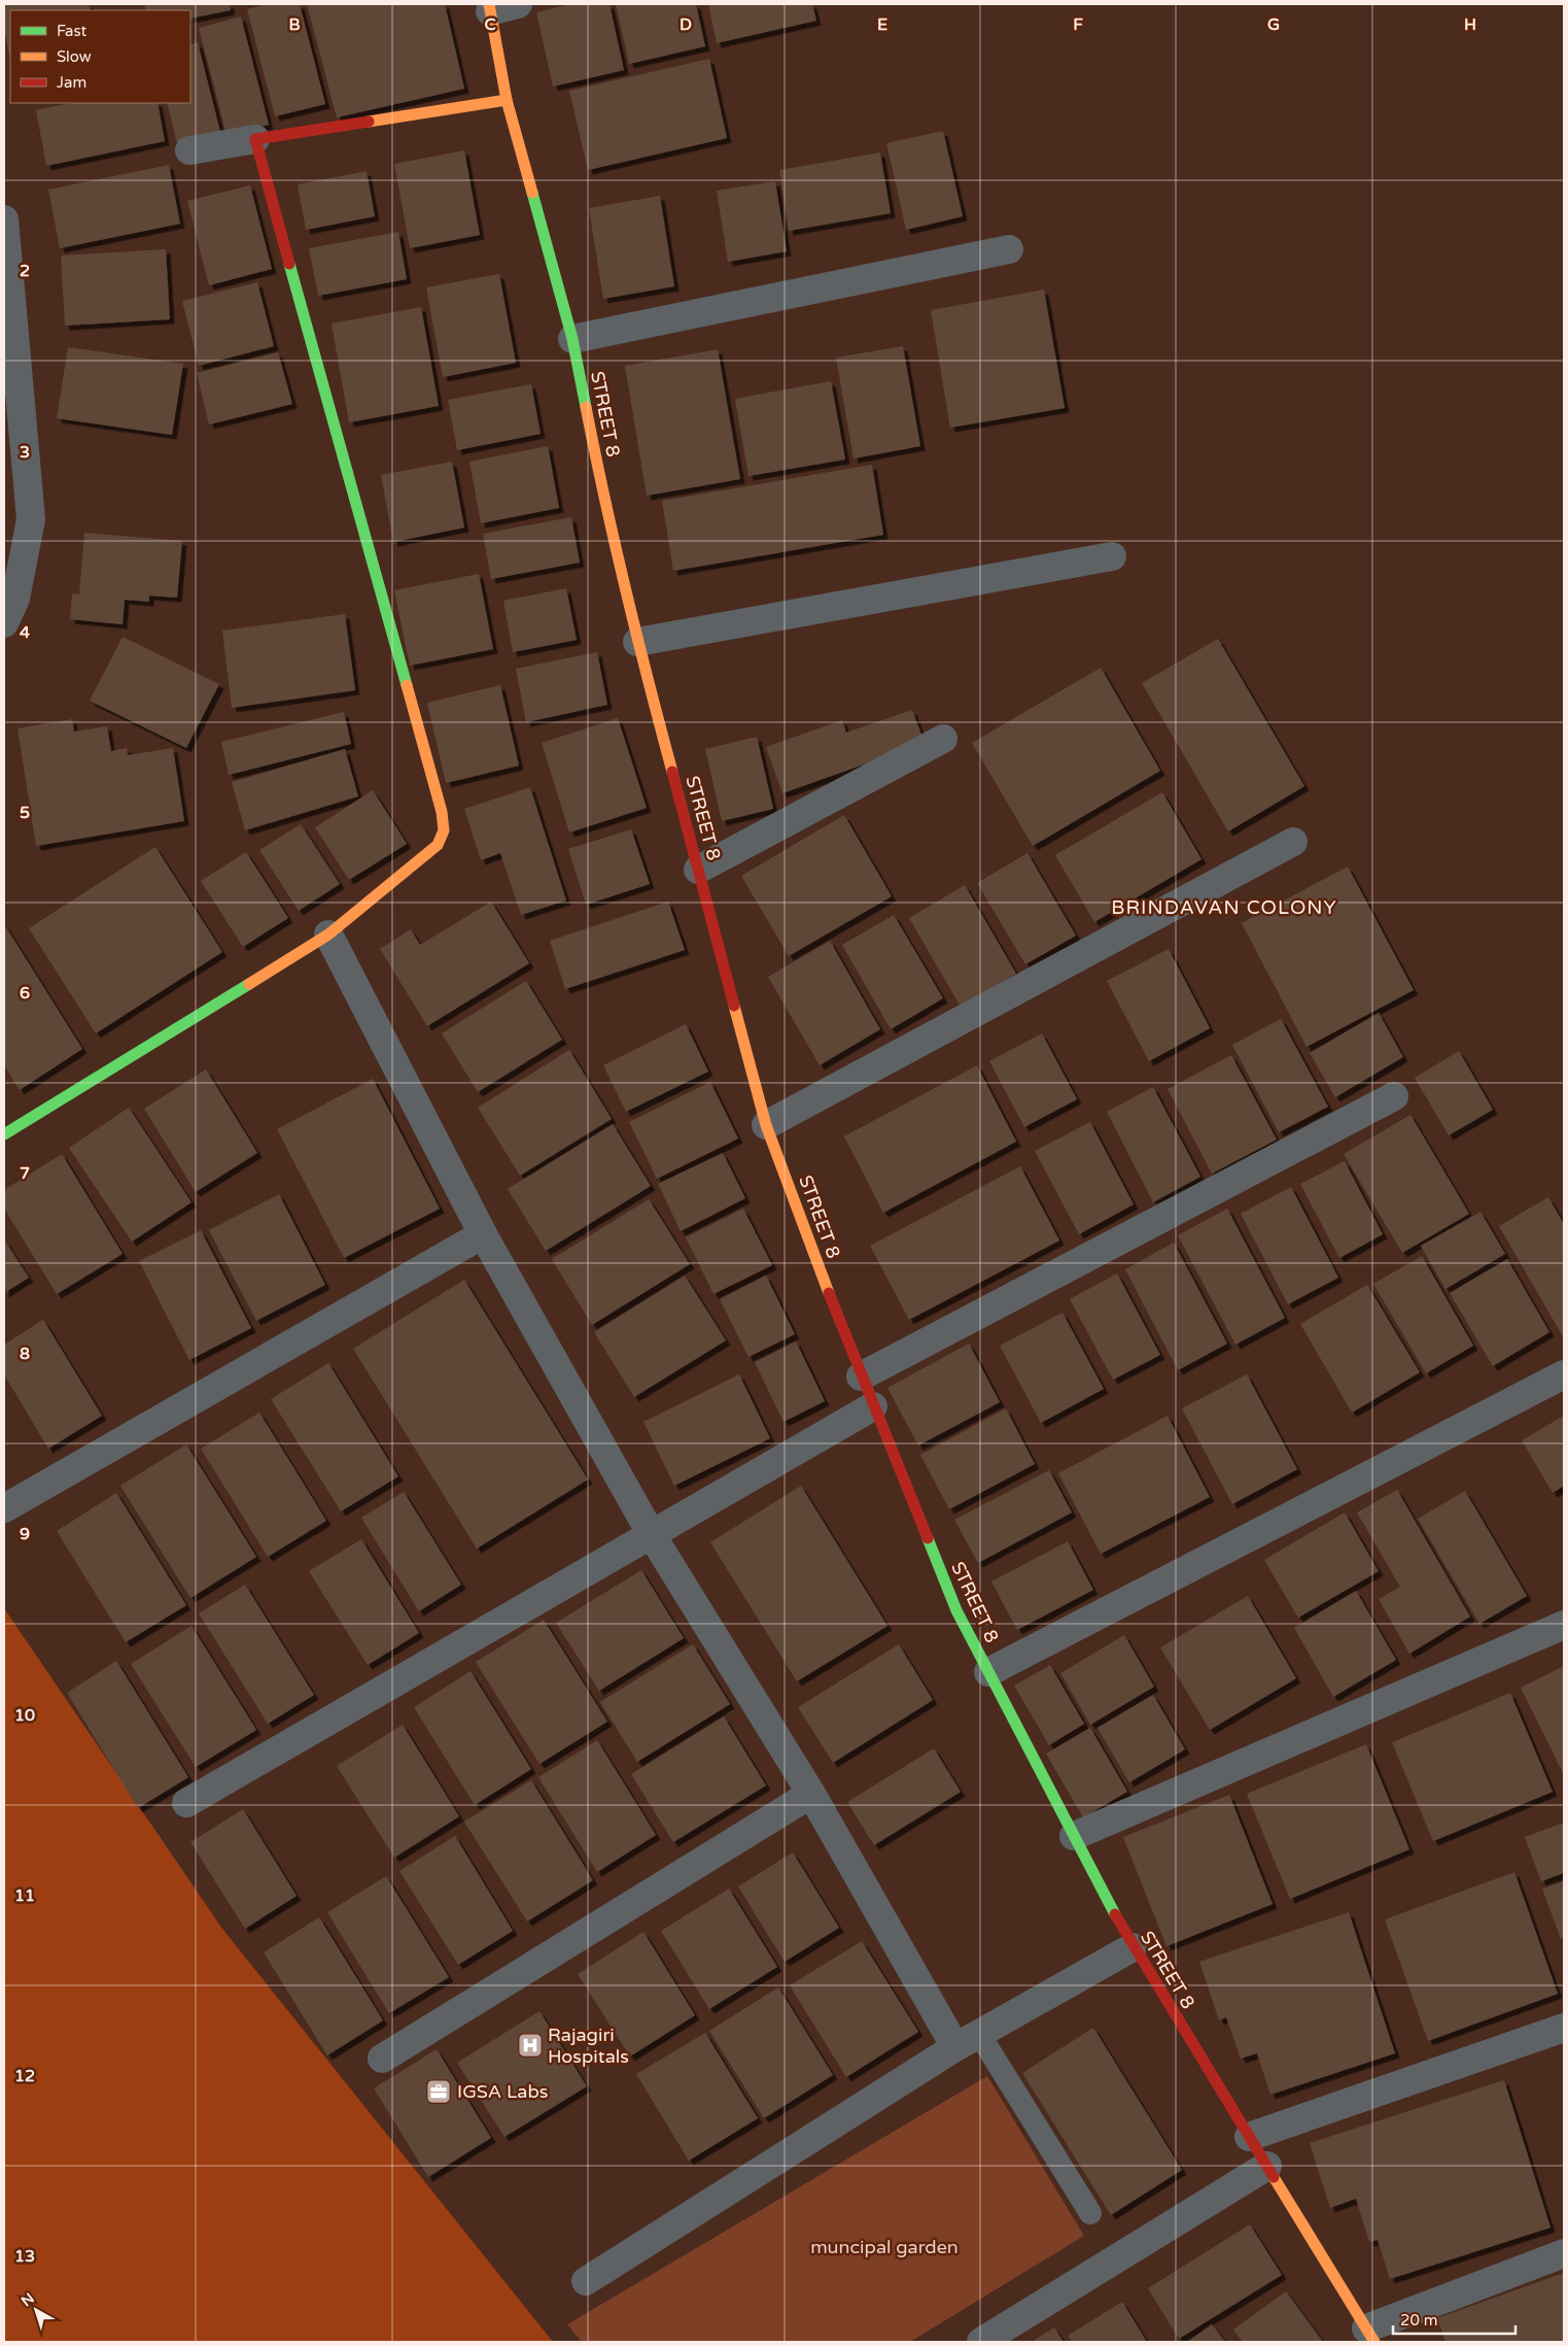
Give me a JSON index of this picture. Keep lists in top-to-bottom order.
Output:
{
  "streets": {
    "street": ["STREET 8"]
  },
  "districts": ["BRINDAVAN COLONY"],
  "parks": ["muncipal garden"],
  "places": {
    "hospital": ["Rajagiri Hospitals"],
    "office": ["IGSA Labs"]
  },
  "legend": ["Fast", "Slow", "Jam"],
  "scale_bar": "20 m",
  "north": "top left",
  "grid": {
    "columns": [
      "B",
      "C",
      "D",
      "E",
      "F",
      "G",
      "H"
    ],
    "rows": [
      "2",
      "3",
      "4",
      "5",
      "6",
      "7",
      "8",
      "9",
      "10",
      "11",
      "12",
      "13"
    ]
  }
}
